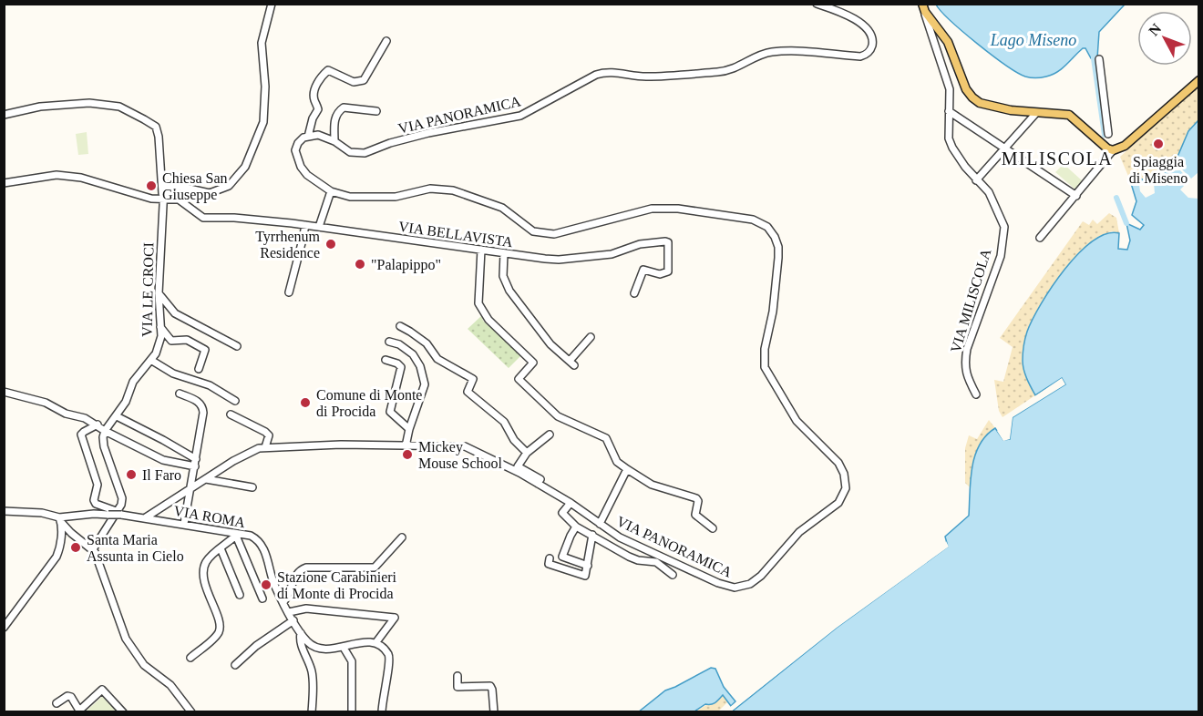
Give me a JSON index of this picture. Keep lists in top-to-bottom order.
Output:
{
  "streets": {
    "street": [
      "VIA PANORAMICA",
      "VIA BELLAVISTA",
      "VIA LE CROCI",
      "VIA MILISCOLA",
      "VIA ROMA"
    ]
  },
  "crossings": [
    ["VIA PANORAMICA", "VIA ROMA"],
    ["VIA BELLAVISTA", "VIA LE CROCI"]
  ],
  "districts": ["MILISCOLA"],
  "water": ["Lago Miseno"],
  "places": [
    "Spiaggia di Miseno",
    "Chiesa San Giuseppe",
    "Tyrrhenum Residence",
    "\"Palapippo\"",
    "Comune di Monte di Procida",
    "Mickey Mouse School",
    "Il Faro",
    "Santa Maria Assunta in Cielo",
    "Stazione Carabinieri di Monte di Procida"
  ],
  "north": "top left"
}
